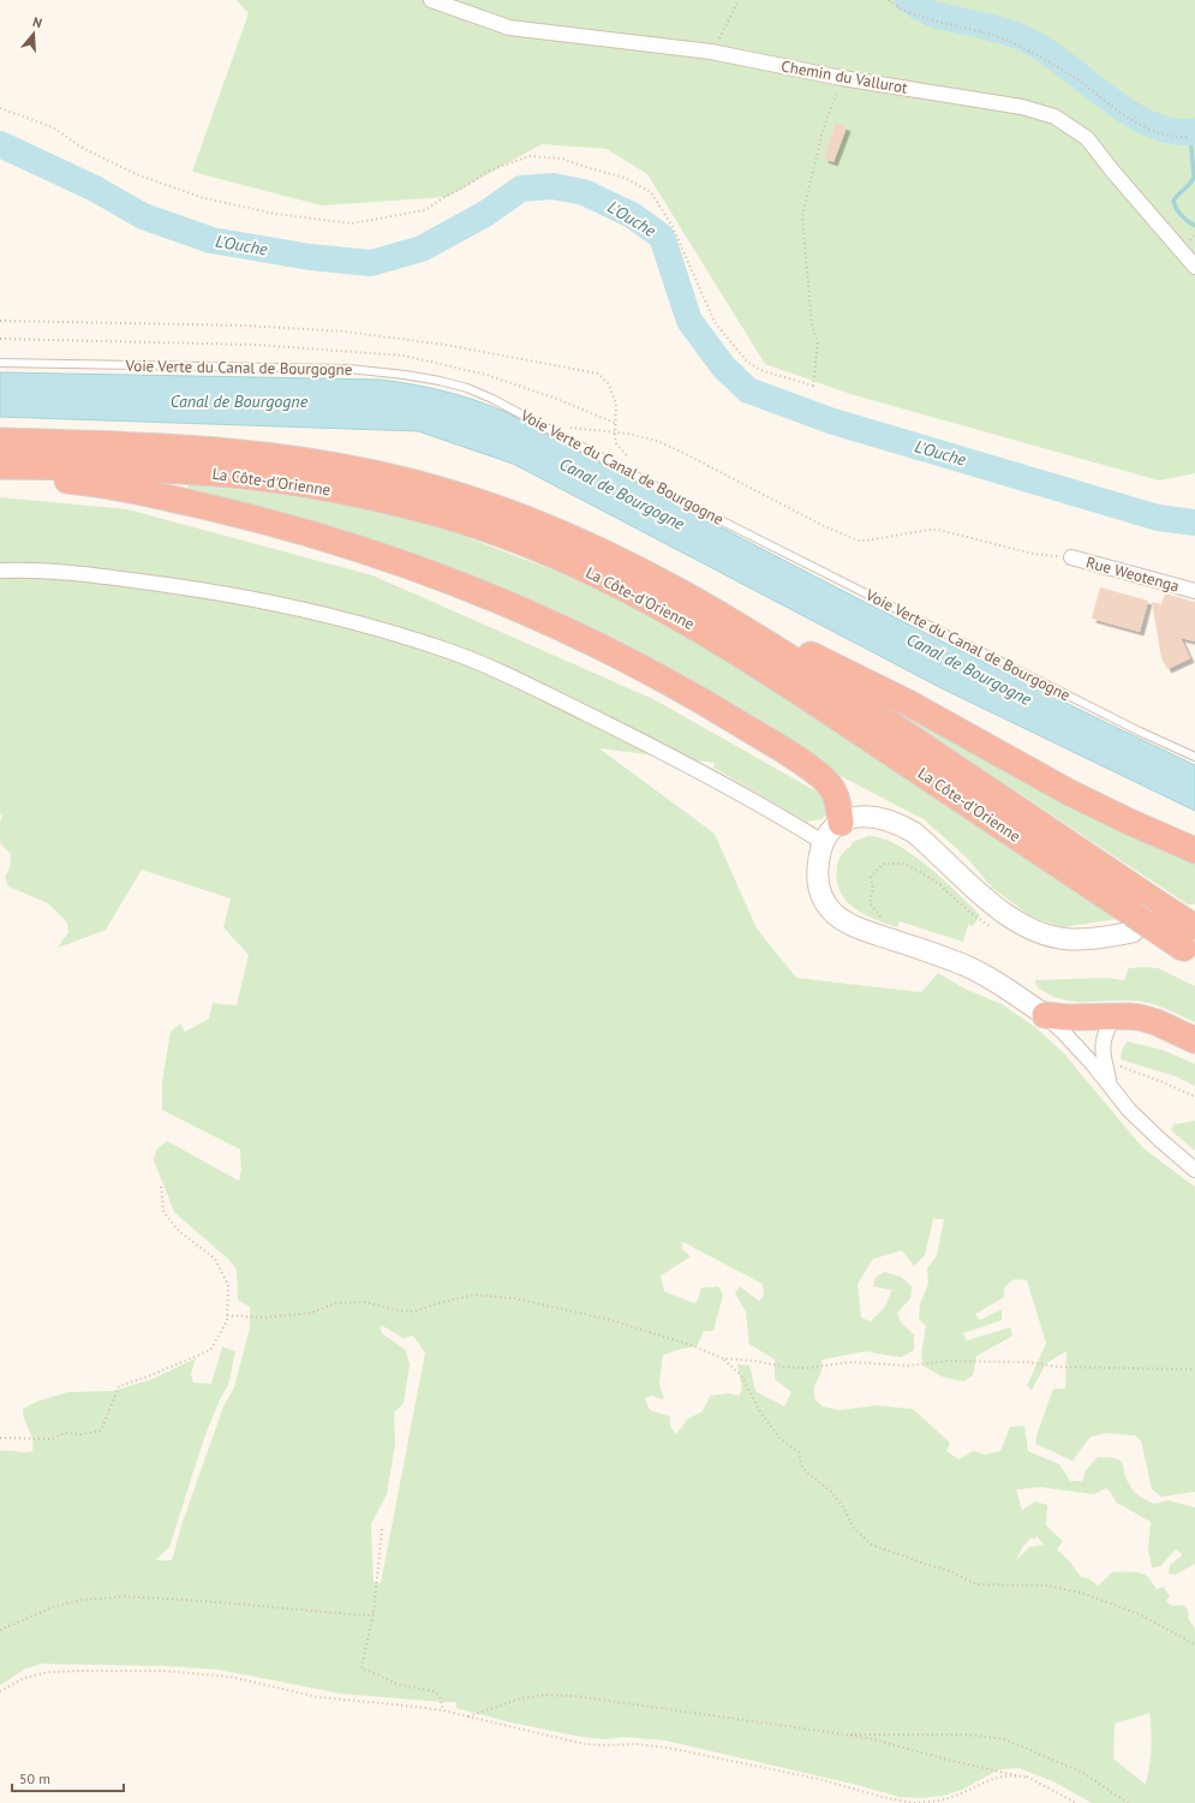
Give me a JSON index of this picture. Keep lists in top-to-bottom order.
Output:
{
  "streets": {
    "highway": ["La Côte-d'Orienne"],
    "street": ["Chemin du Vallurot", "Rue Weotenga"],
    "lane": ["Voie Verte du Canal de Bourgogne"]
  },
  "water": ["L'Ouche", "Canal de Bourgogne"],
  "scale_bar": "50 m",
  "north": "top"
}
